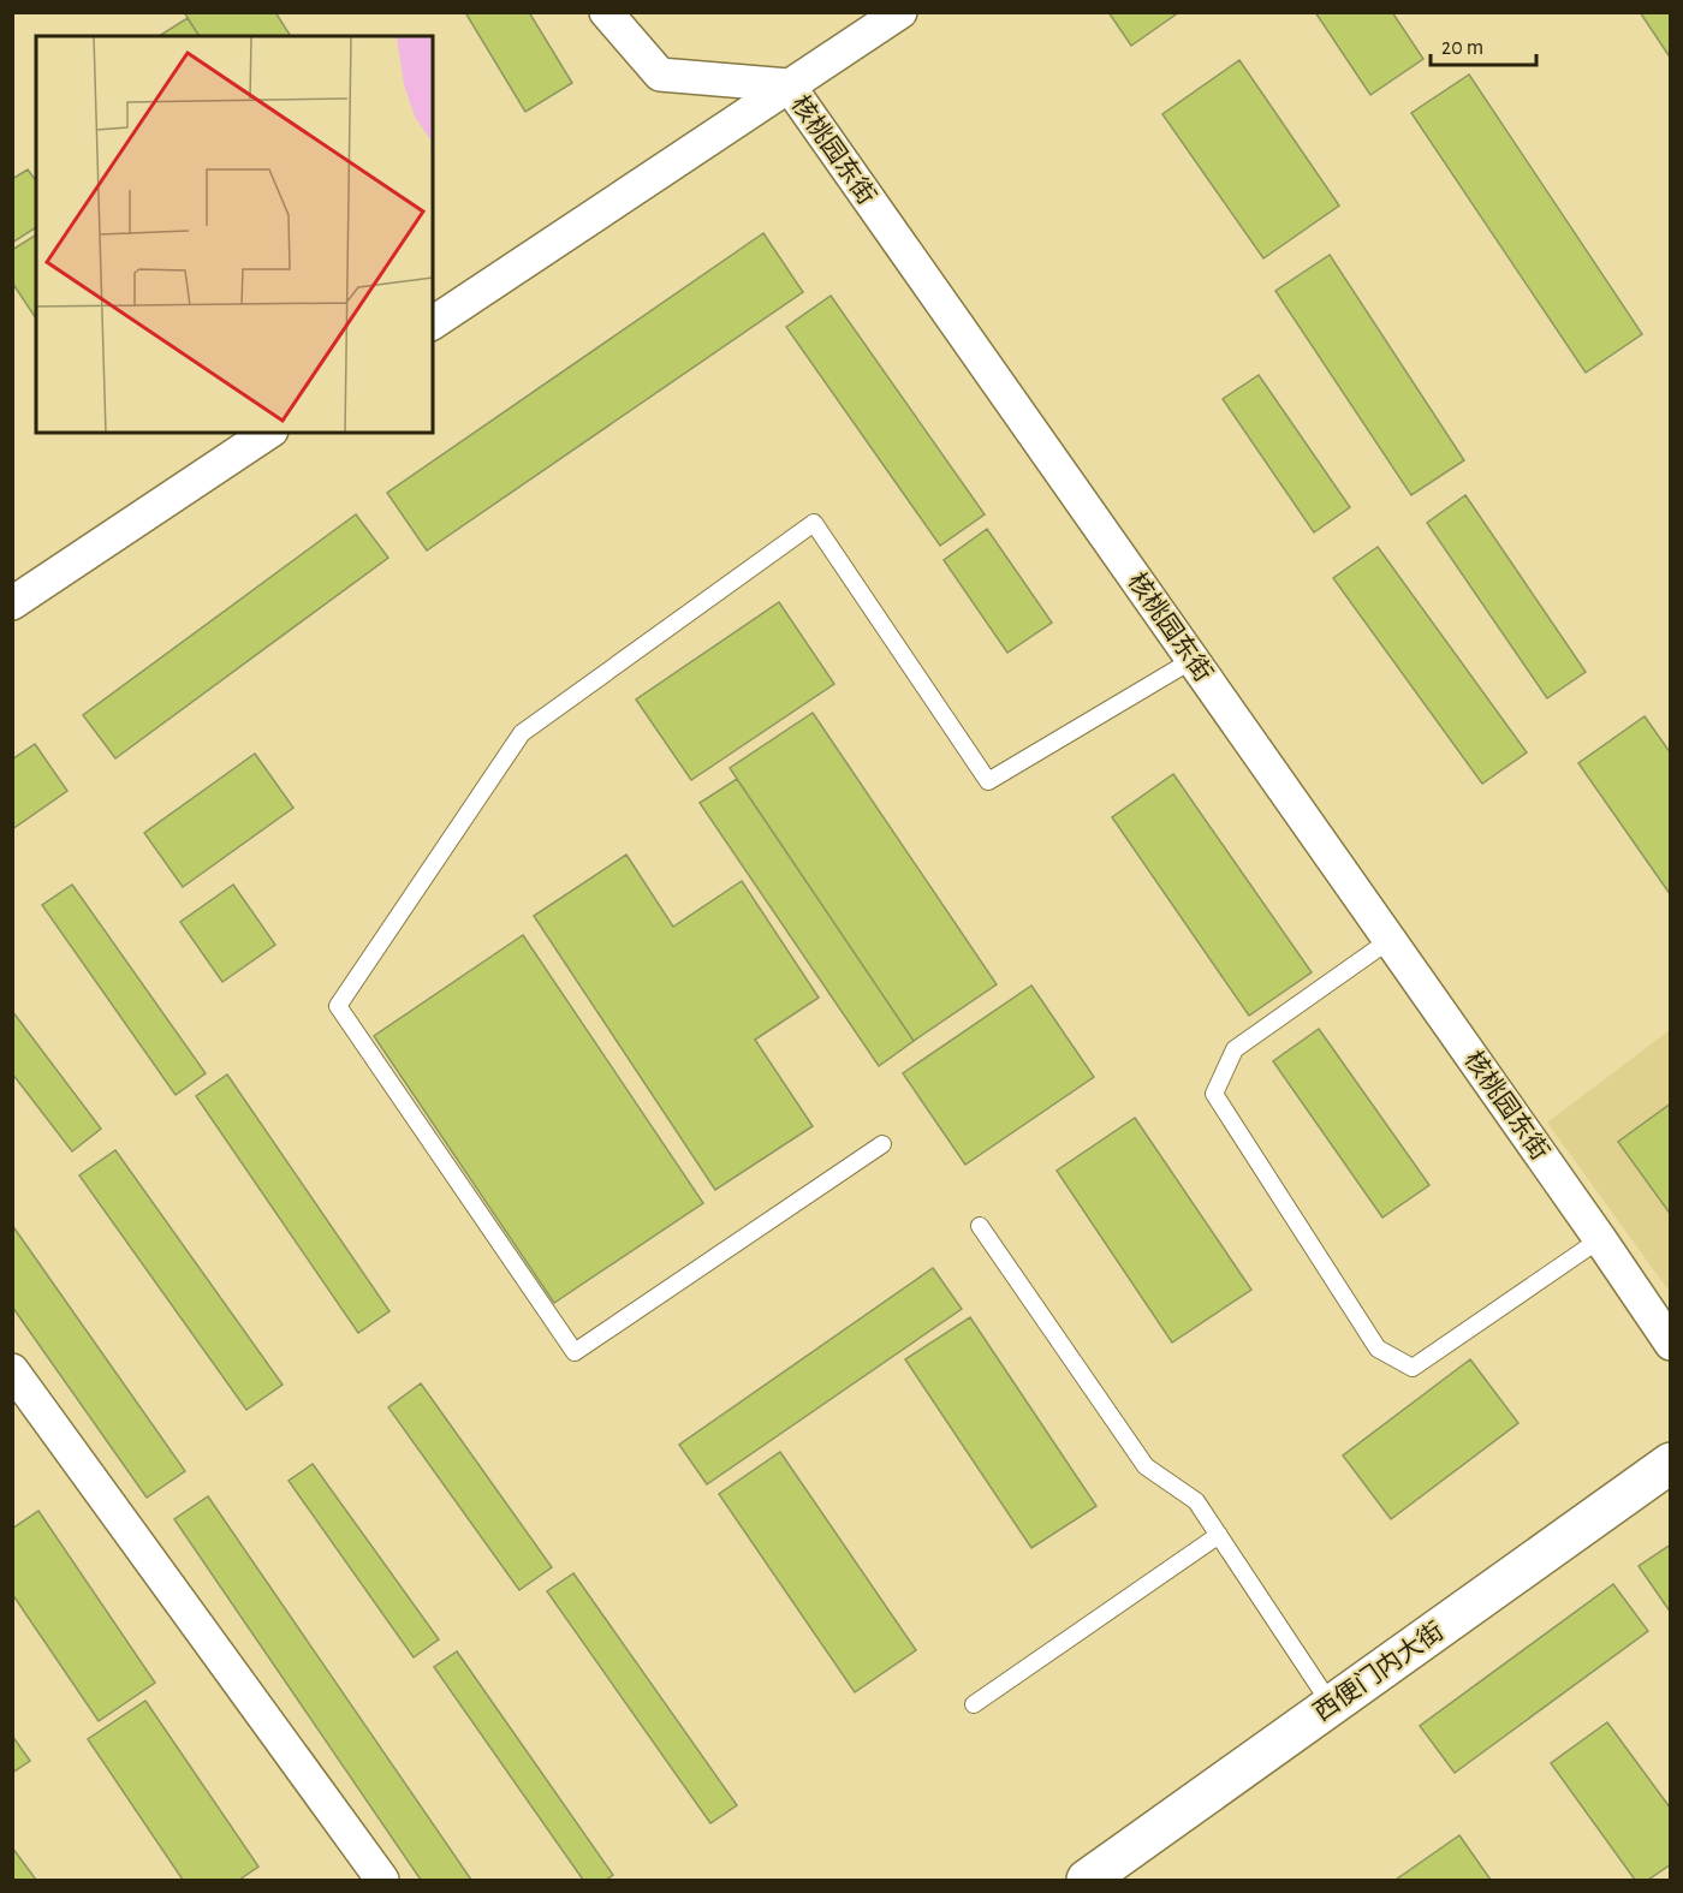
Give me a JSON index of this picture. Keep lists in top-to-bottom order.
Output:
{
  "streets": {
    "street": ["核桃园东街", "西便门内大街"]
  },
  "scale_bar": "20 m"
}
